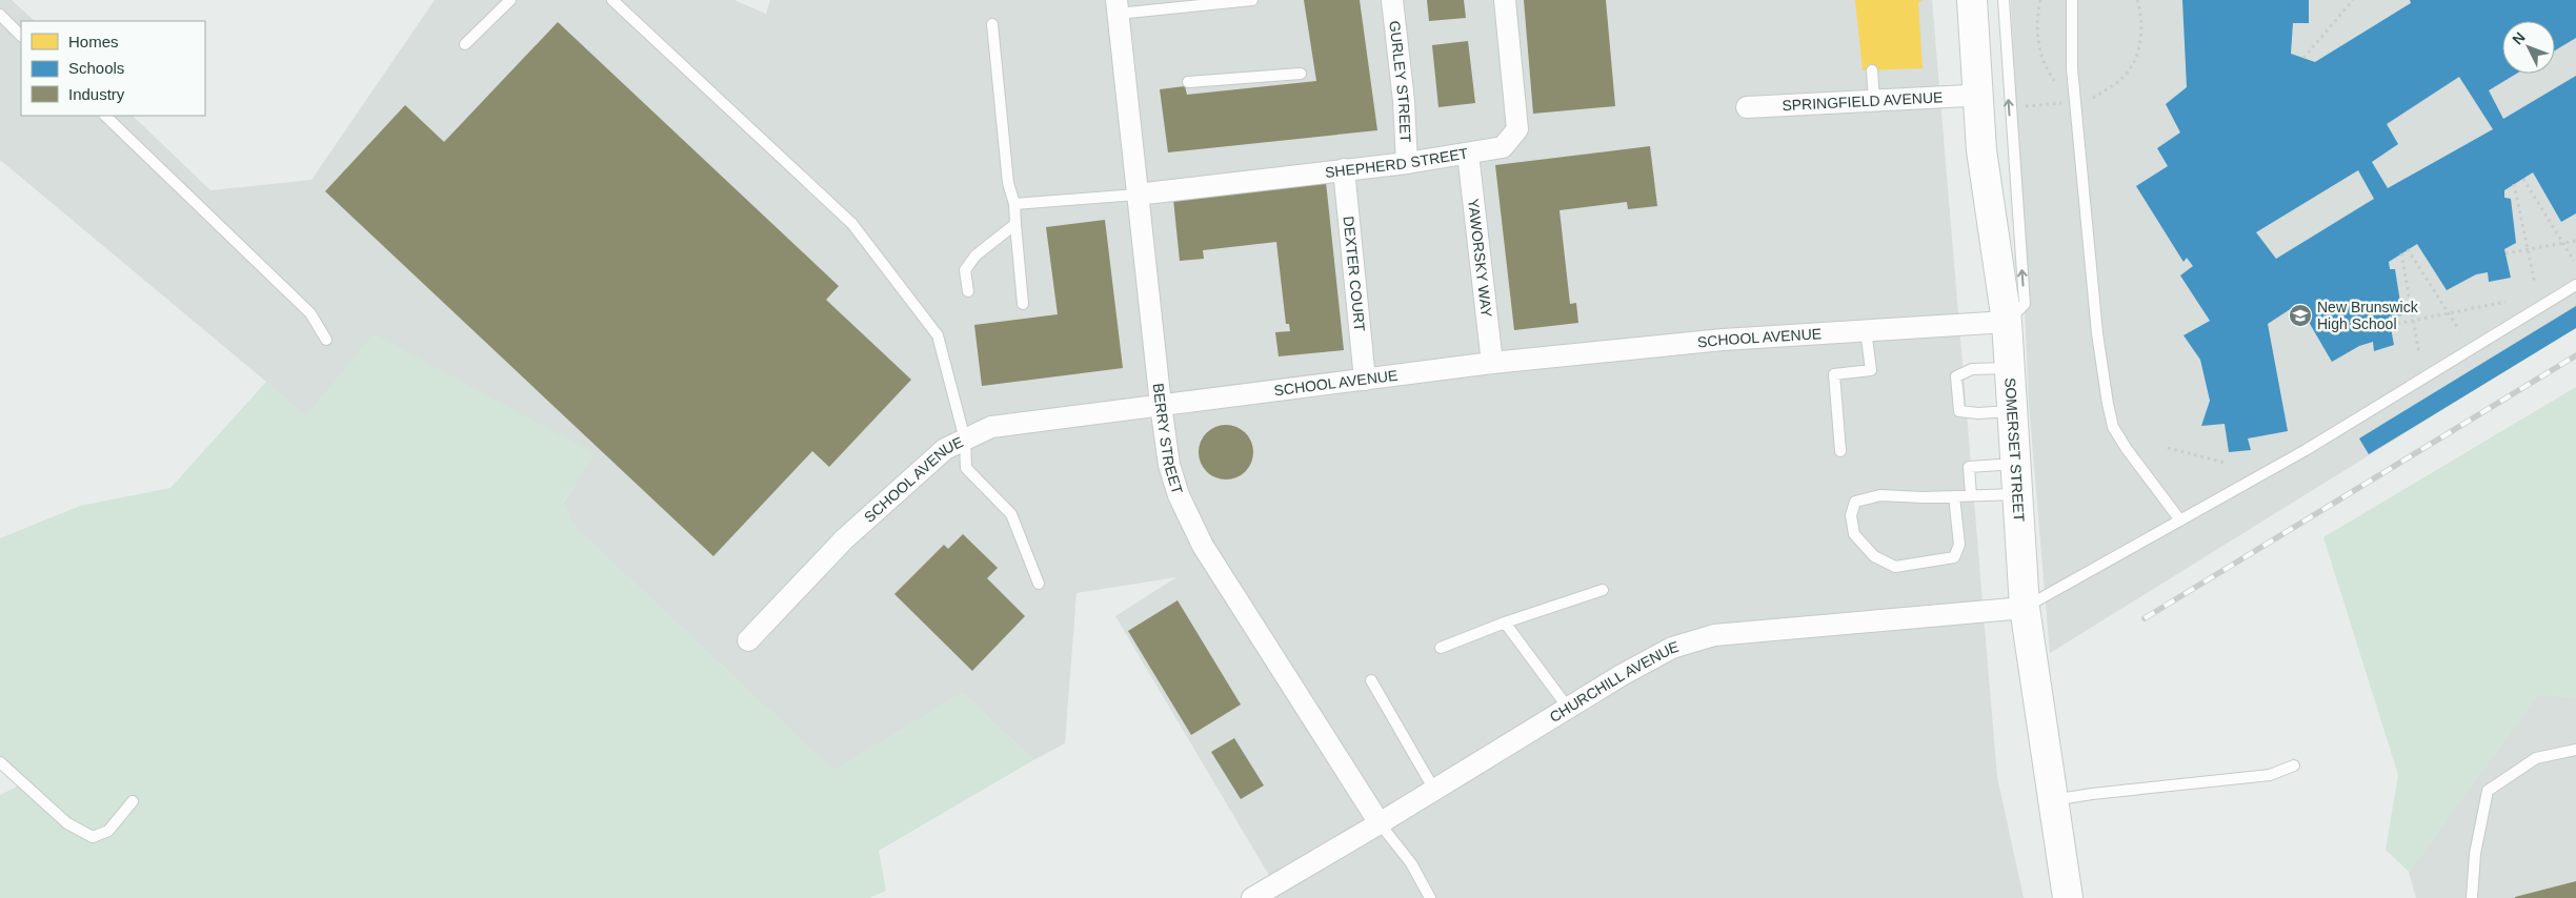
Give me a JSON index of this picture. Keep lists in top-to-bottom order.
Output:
{
  "streets": {
    "main road": ["SOMERSET STREET"],
    "street": [
      "GURLEY STREET",
      "SPRINGFIELD AVENUE",
      "SHEPHERD STREET",
      "YAWORSKY WAY",
      "DEXTER COURT",
      "SCHOOL AVENUE",
      "BERRY STREET",
      "CHURCHILL AVENUE"
    ]
  },
  "crossings": [
    ["GURLEY STREET", "SHEPHERD STREET"],
    ["SPRINGFIELD AVENUE", "SOMERSET STREET"],
    ["SHEPHERD STREET", "YAWORSKY WAY"],
    ["SHEPHERD STREET", "DEXTER COURT"],
    ["SHEPHERD STREET", "BERRY STREET"],
    ["YAWORSKY WAY", "SCHOOL AVENUE"],
    ["DEXTER COURT", "SCHOOL AVENUE"],
    ["SCHOOL AVENUE", "BERRY STREET"],
    ["SCHOOL AVENUE", "SOMERSET STREET"],
    ["BERRY STREET", "CHURCHILL AVENUE"],
    ["SOMERSET STREET", "CHURCHILL AVENUE"]
  ],
  "places": {
    "school or university": ["New Brunswick High School"]
  },
  "legend": ["Homes", "Schools", "Industry"],
  "north": "top left"
}
